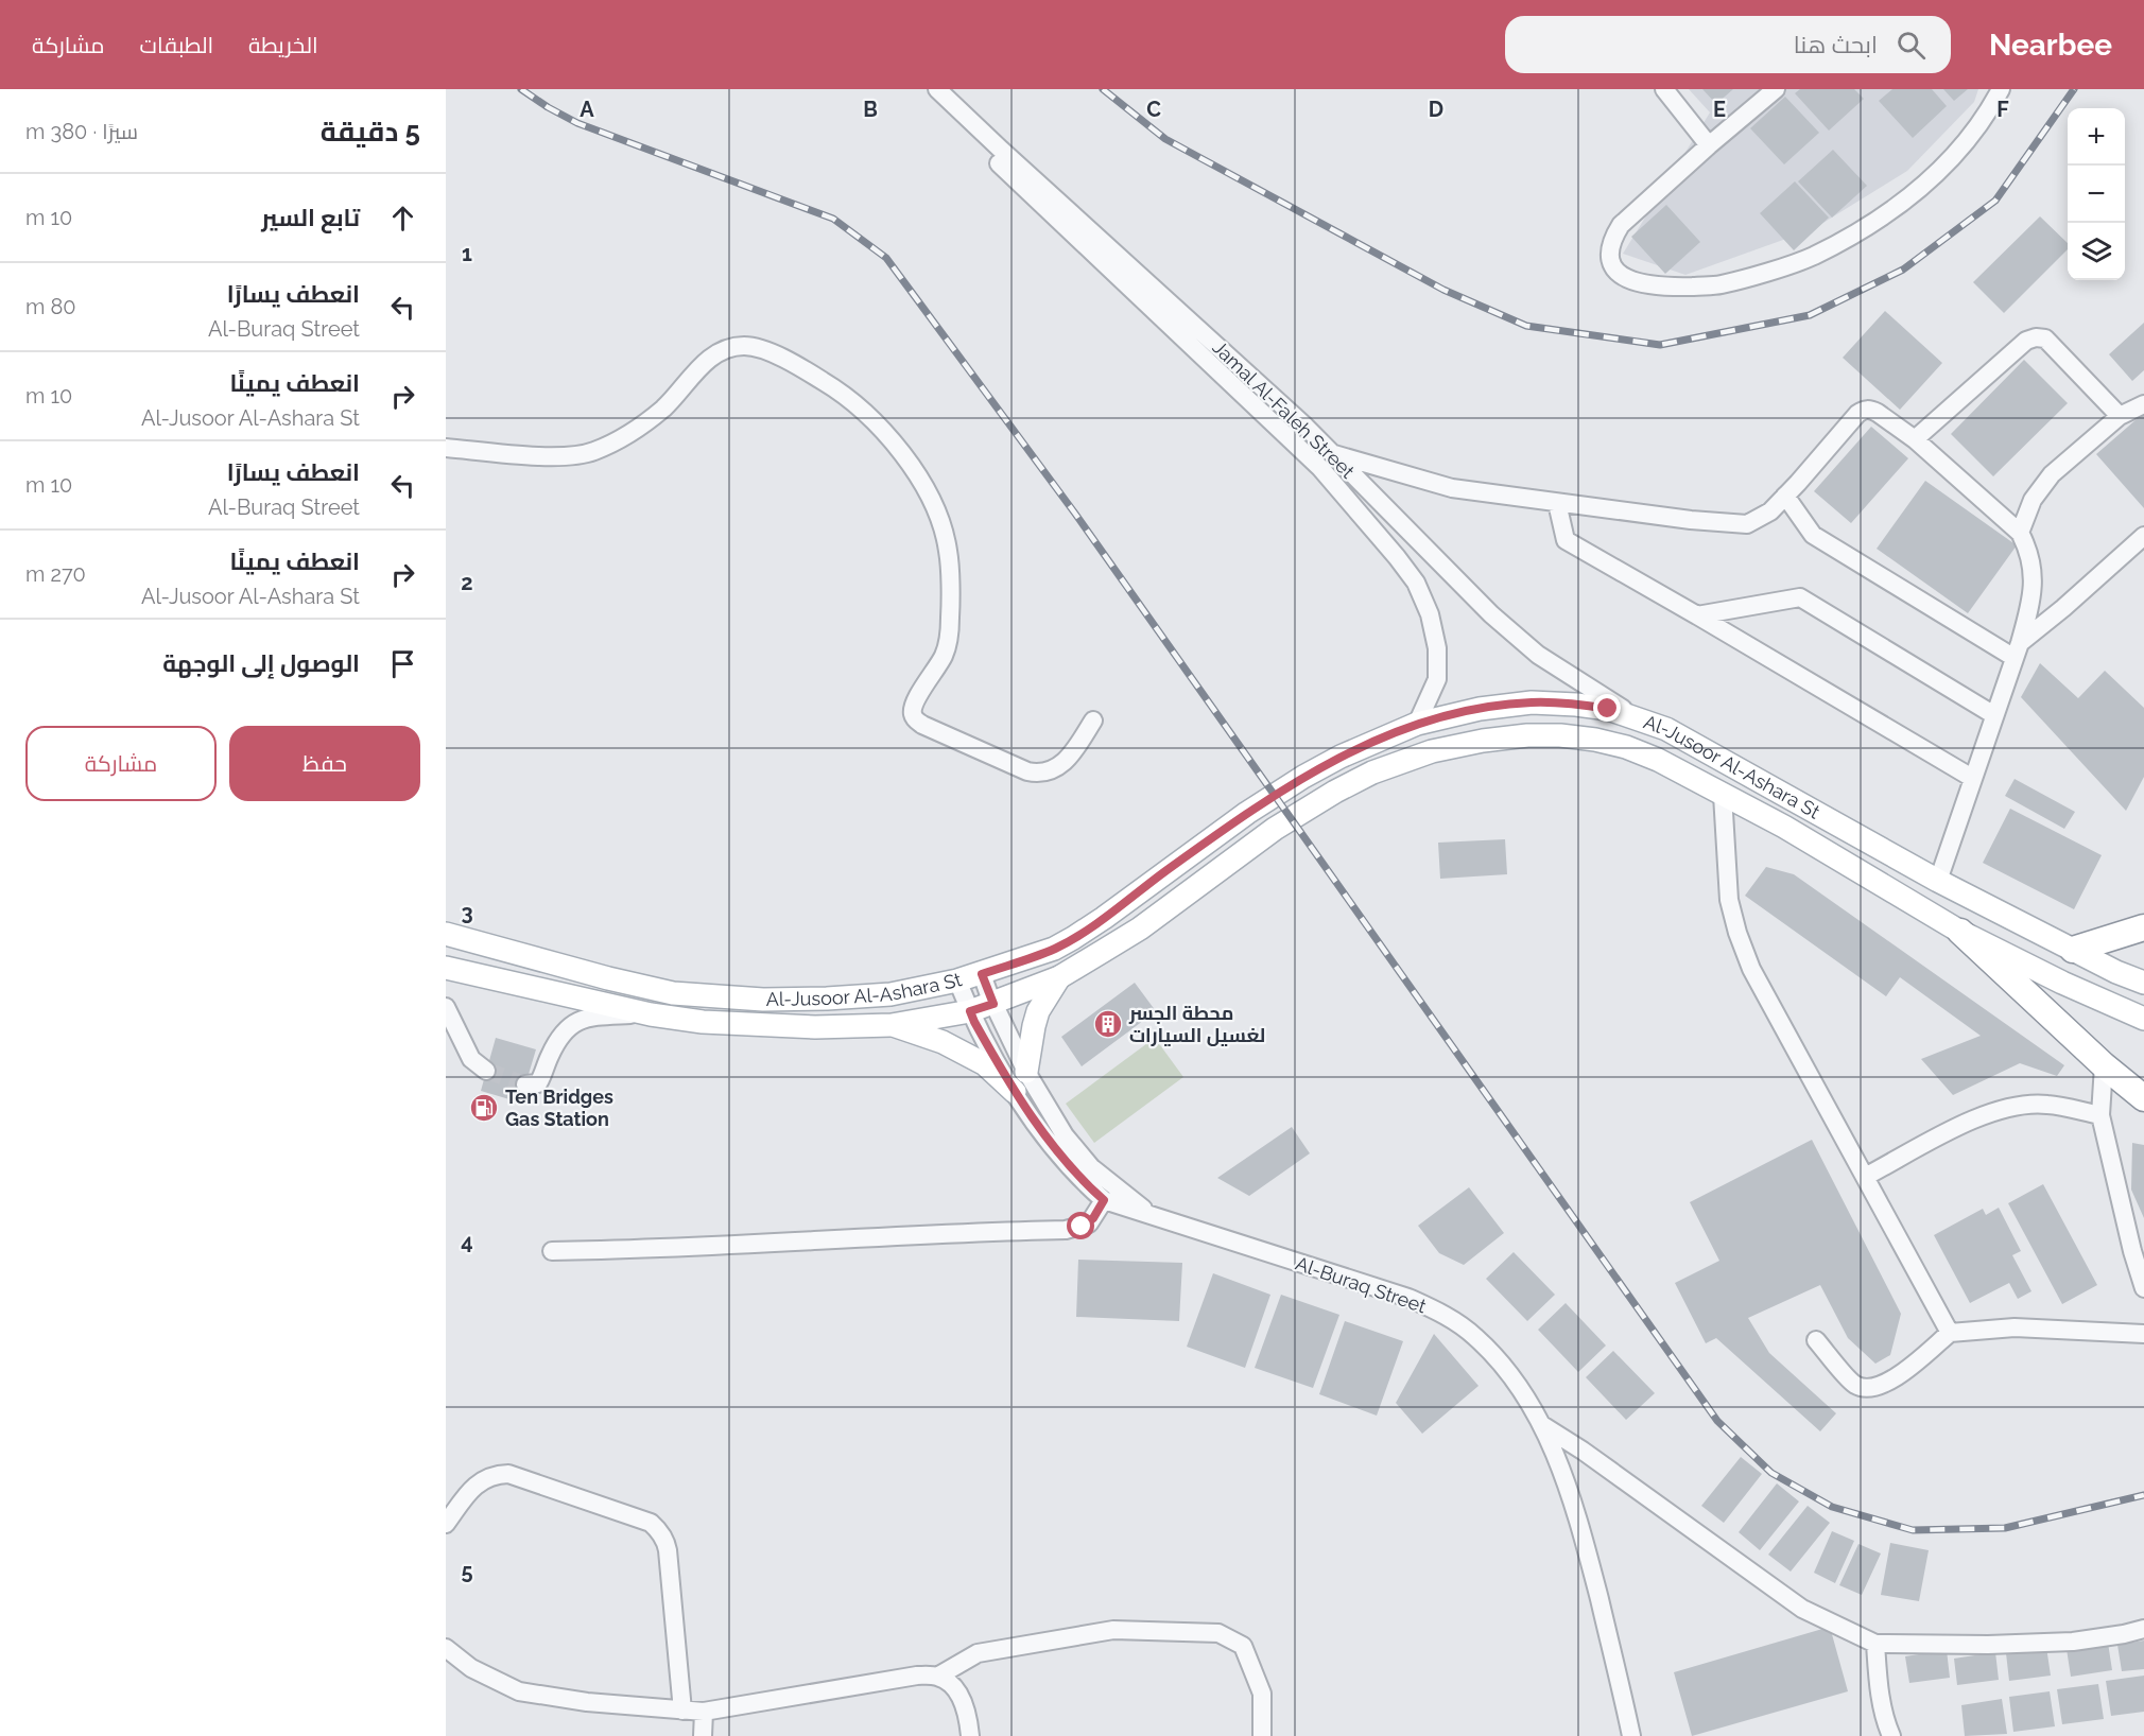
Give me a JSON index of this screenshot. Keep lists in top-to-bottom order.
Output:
{
  "streets": {
    "main road": ["Al-Jusoor Al-Ashara St"],
    "street": ["Jamal Al-Faleh Street", "Al-Buraq Street"]
  },
  "crossings": [
    ["Jamal Al-Faleh Street", "Al-Jusoor Al-Ashara St"],
    ["Al-Jusoor Al-Ashara St", "Al-Buraq Street"]
  ],
  "places": {
    "building": ["محطة الجسر لغسيل السيارات"],
    "fuel station": ["Ten Bridges Gas Station"]
  },
  "page": {
    "header": "Nearbee",
    "search": "ابحث هنا",
    "nav": ["الخريطة", "الطبقات", "مشاركة"],
    "heading": ["5 دقيقة", "سيرًا · 380 m"],
    "map_buttons": ["+", "−"],
    "list": [
      ["تابع السير", "10 m"],
      ["انعطف يسارًا", "Al-Buraq Street", "80 m"],
      ["انعطف يمينًا", "Al-Jusoor Al-Ashara St", "10 m"],
      ["انعطف يسارًا", "Al-Buraq Street", "10 m"],
      ["انعطف يمينًا", "Al-Jusoor Al-Ashara St", "270 m"],
      "الوصول إلى الوجهة"
    ],
    "buttons": ["حفظ", "مشاركة"]
  },
  "grid": {
    "columns": [
      "A",
      "B",
      "C",
      "D",
      "E",
      "F"
    ],
    "rows": [
      "1",
      "2",
      "3",
      "4",
      "5"
    ]
  }
}
